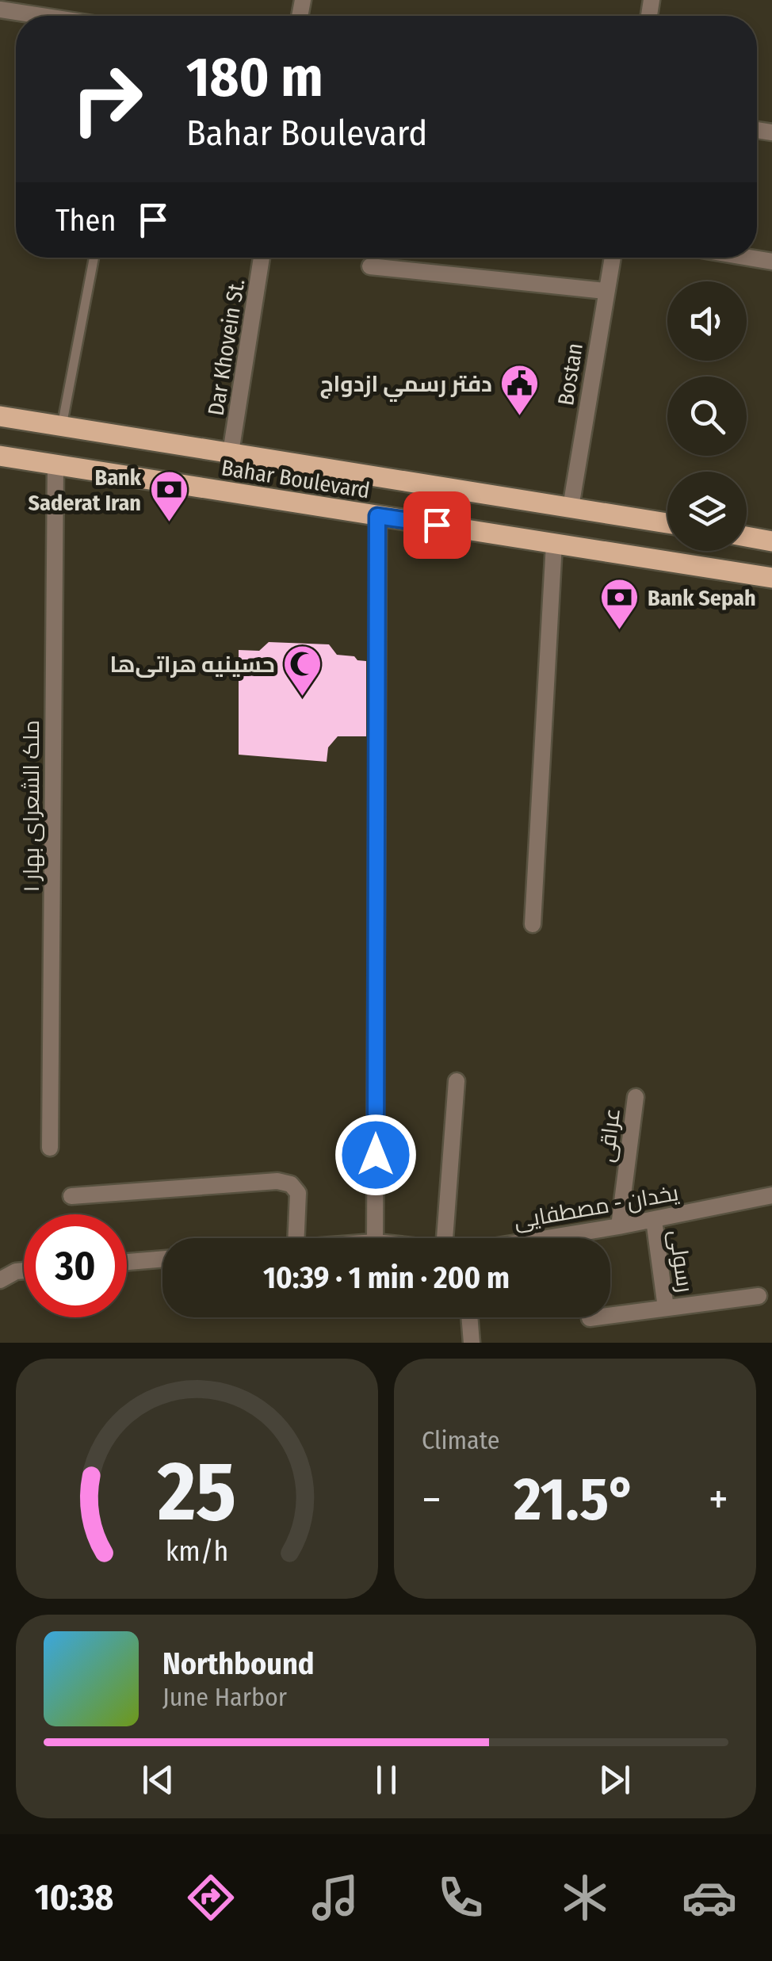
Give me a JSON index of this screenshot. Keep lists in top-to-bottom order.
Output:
{
  "streets": {
    "main road": ["Bahar Boulevard"],
    "street": [
      "Dar Khovein St.",
      "Bostan",
      "ملک الشعرای بهار ۱",
      "عراقی",
      "یخدان - مصطفایی",
      "رسولی"
    ]
  },
  "crossings": [
    ["Dar Khovein St.", "Bahar Boulevard"],
    ["Bostan", "Bahar Boulevard"],
    ["Bahar Boulevard", "ملک الشعرای بهار ۱"],
    ["عراقی", "یخدان - مصطفایی"],
    ["یخدان - مصطفایی", "رسولی"]
  ],
  "places": {
    "public building": ["دفتر رسمي ازدواج"],
    "bank": ["Bank Saderat Iran", "Bank Sepah"],
    "mosque": ["حسینیه هراتی‌ها"]
  },
  "page": {
    "turn": ["180 m", "Bahar Boulevard"],
    "then": "Then",
    "limit": "30",
    "trip": "10:39 · 1 min · 200 m",
    "tile": "Climate",
    "heat": ["−", "21.5°", "+"],
    "song": ["Northbound", "June Harbor"],
    "tabs": "10:38",
    "gauge": ["25", "km/h"]
  }
}
